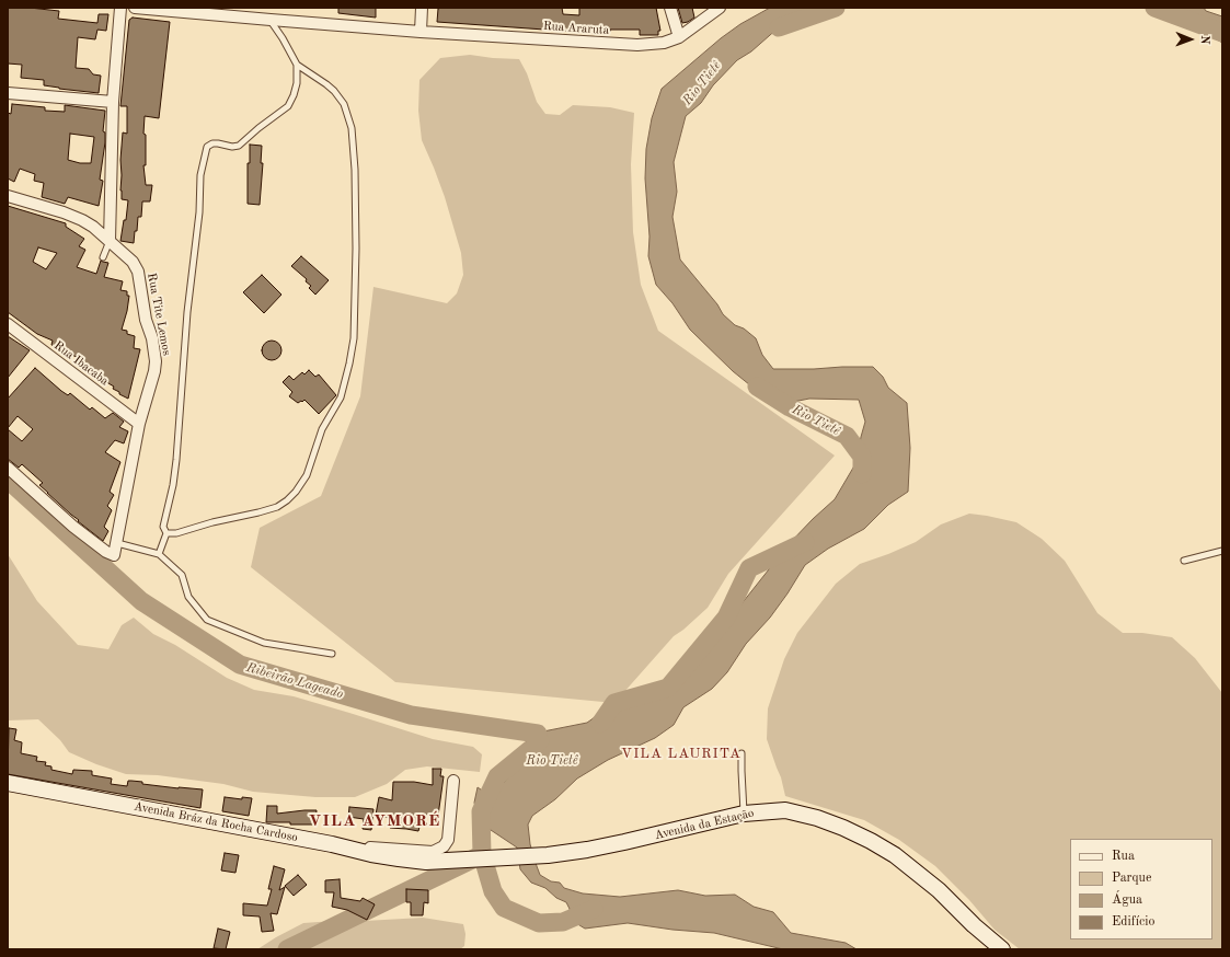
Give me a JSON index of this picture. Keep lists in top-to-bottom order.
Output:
{
  "streets": {
    "street": [
      "Rua Araruta",
      "Rua Tite Lemos",
      "Rua Ibacaba",
      "Avenida Bráz da Rocha Cardoso",
      "Avenida da Estação"
    ]
  },
  "crossings": [
    ["Rua Tite Lemos", "Rua Ibacaba"],
    ["Avenida Bráz da Rocha Cardoso", "Avenida da Estação"]
  ],
  "districts": ["VILA LAURITA", "VILA AYMORÉ"],
  "water": ["Rio Tietê", "Ribeirão Lageado"],
  "legend": [
    "Rua",
    "Parque",
    "Água",
    "Edifício"
  ],
  "north": "right"
}
